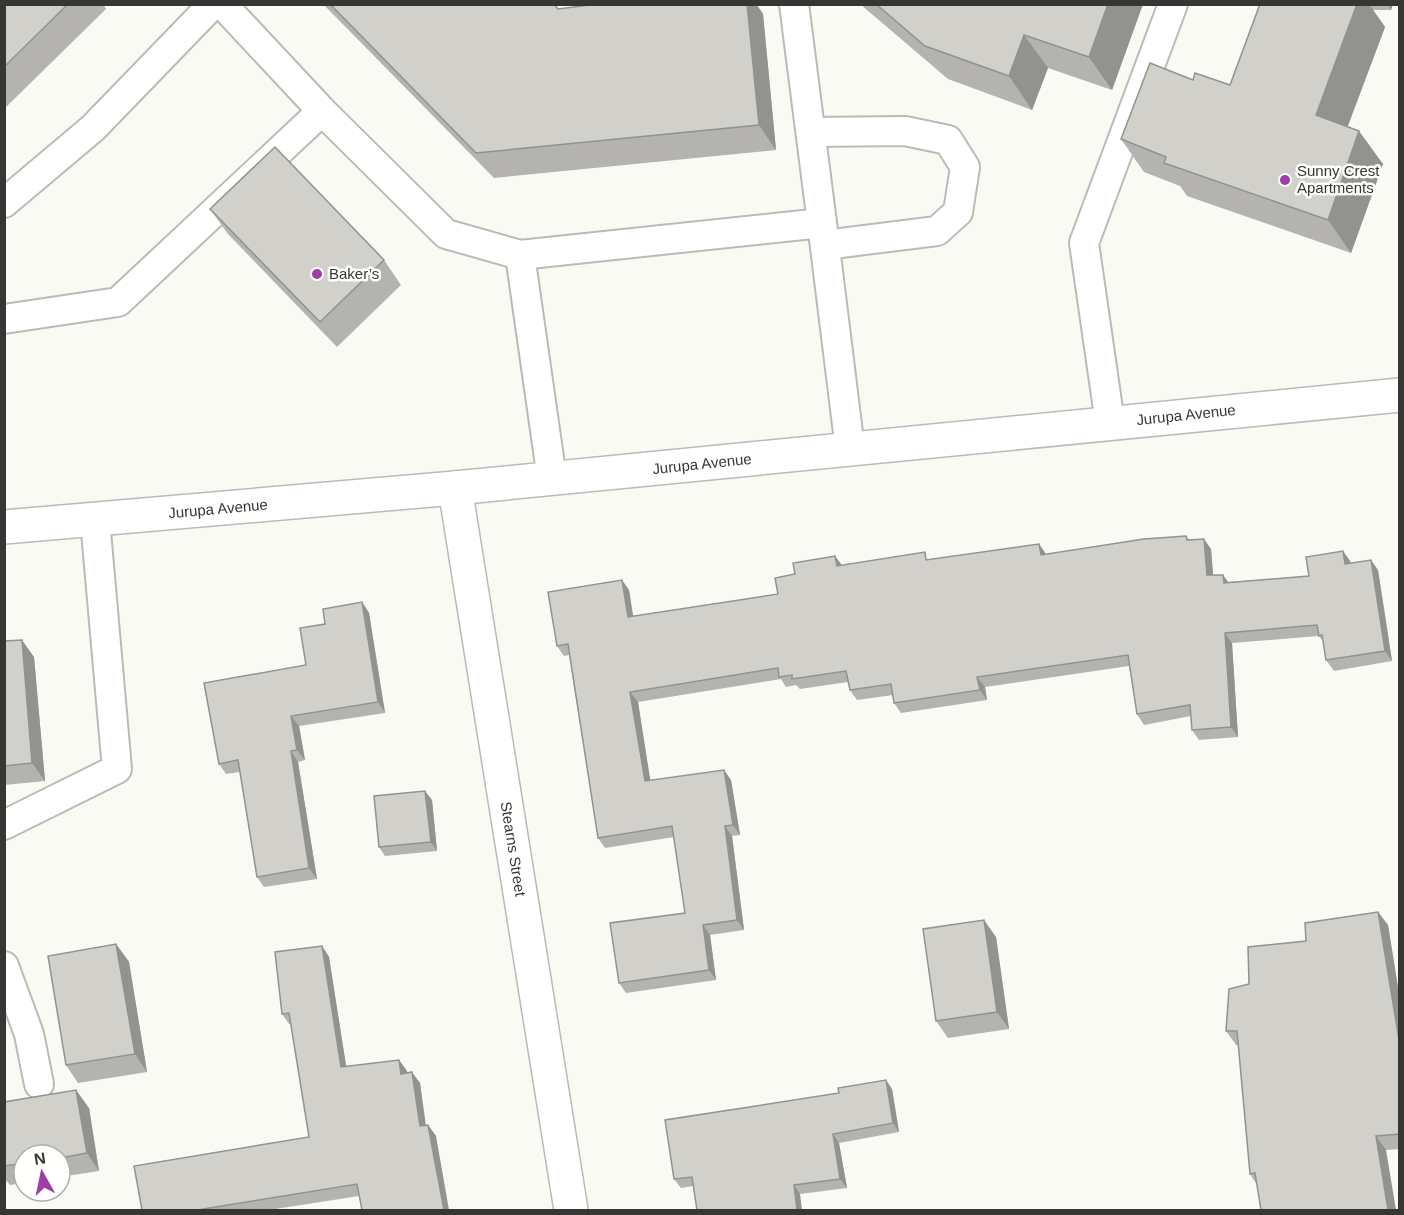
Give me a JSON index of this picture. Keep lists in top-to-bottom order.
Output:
{
  "streets": {
    "main road": ["Jurupa Avenue", "Stearns Street"]
  },
  "crossings": [
    ["Jurupa Avenue", "Stearns Street"]
  ],
  "places": ["Sunny Crest Apartments", "Baker’s"],
  "north": "top"
}
